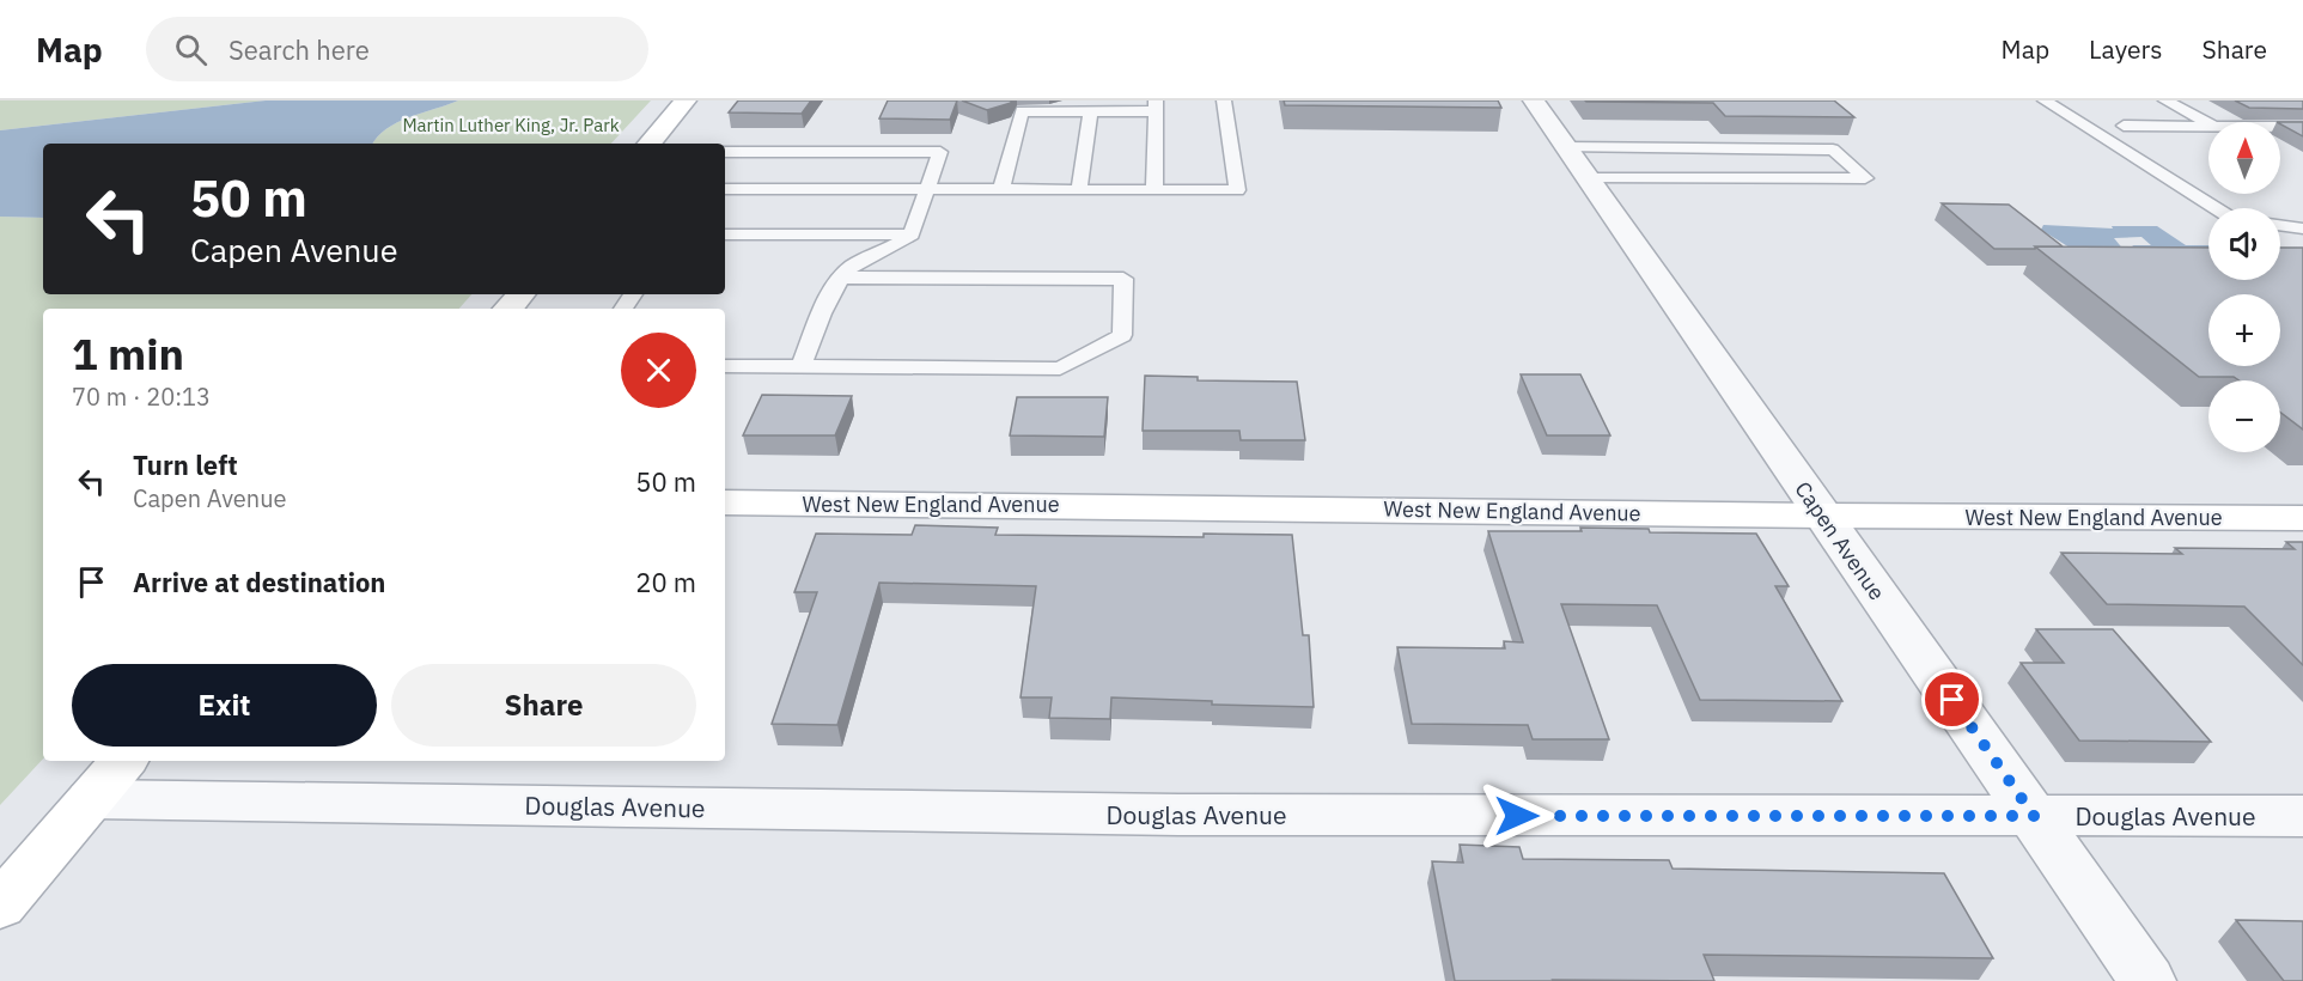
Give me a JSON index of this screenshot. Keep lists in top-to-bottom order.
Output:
{
  "streets": {
    "street": ["West New England Avenue", "Capen Avenue", "Douglas Avenue"]
  },
  "crossings": [
    ["West New England Avenue", "Capen Avenue"],
    ["Capen Avenue", "Douglas Avenue"]
  ],
  "parks": ["Martin Luther King, Jr. Park"],
  "north": "top",
  "page": {
    "header": "Map",
    "search": "Search here",
    "nav": ["Map", "Layers", "Share"],
    "map_buttons": ["+", "−"],
    "turn": ["50 m", "Capen Avenue"],
    "heading": ["1 min", "70 m · 20:13"],
    "list": [
      {
        "name": "Turn left",
        "note": "Capen Avenue",
        "value": "50 m"
      },
      {
        "name": "Arrive at destination",
        "value": "20 m"
      }
    ],
    "buttons": ["Exit", "Share"]
  }
}
